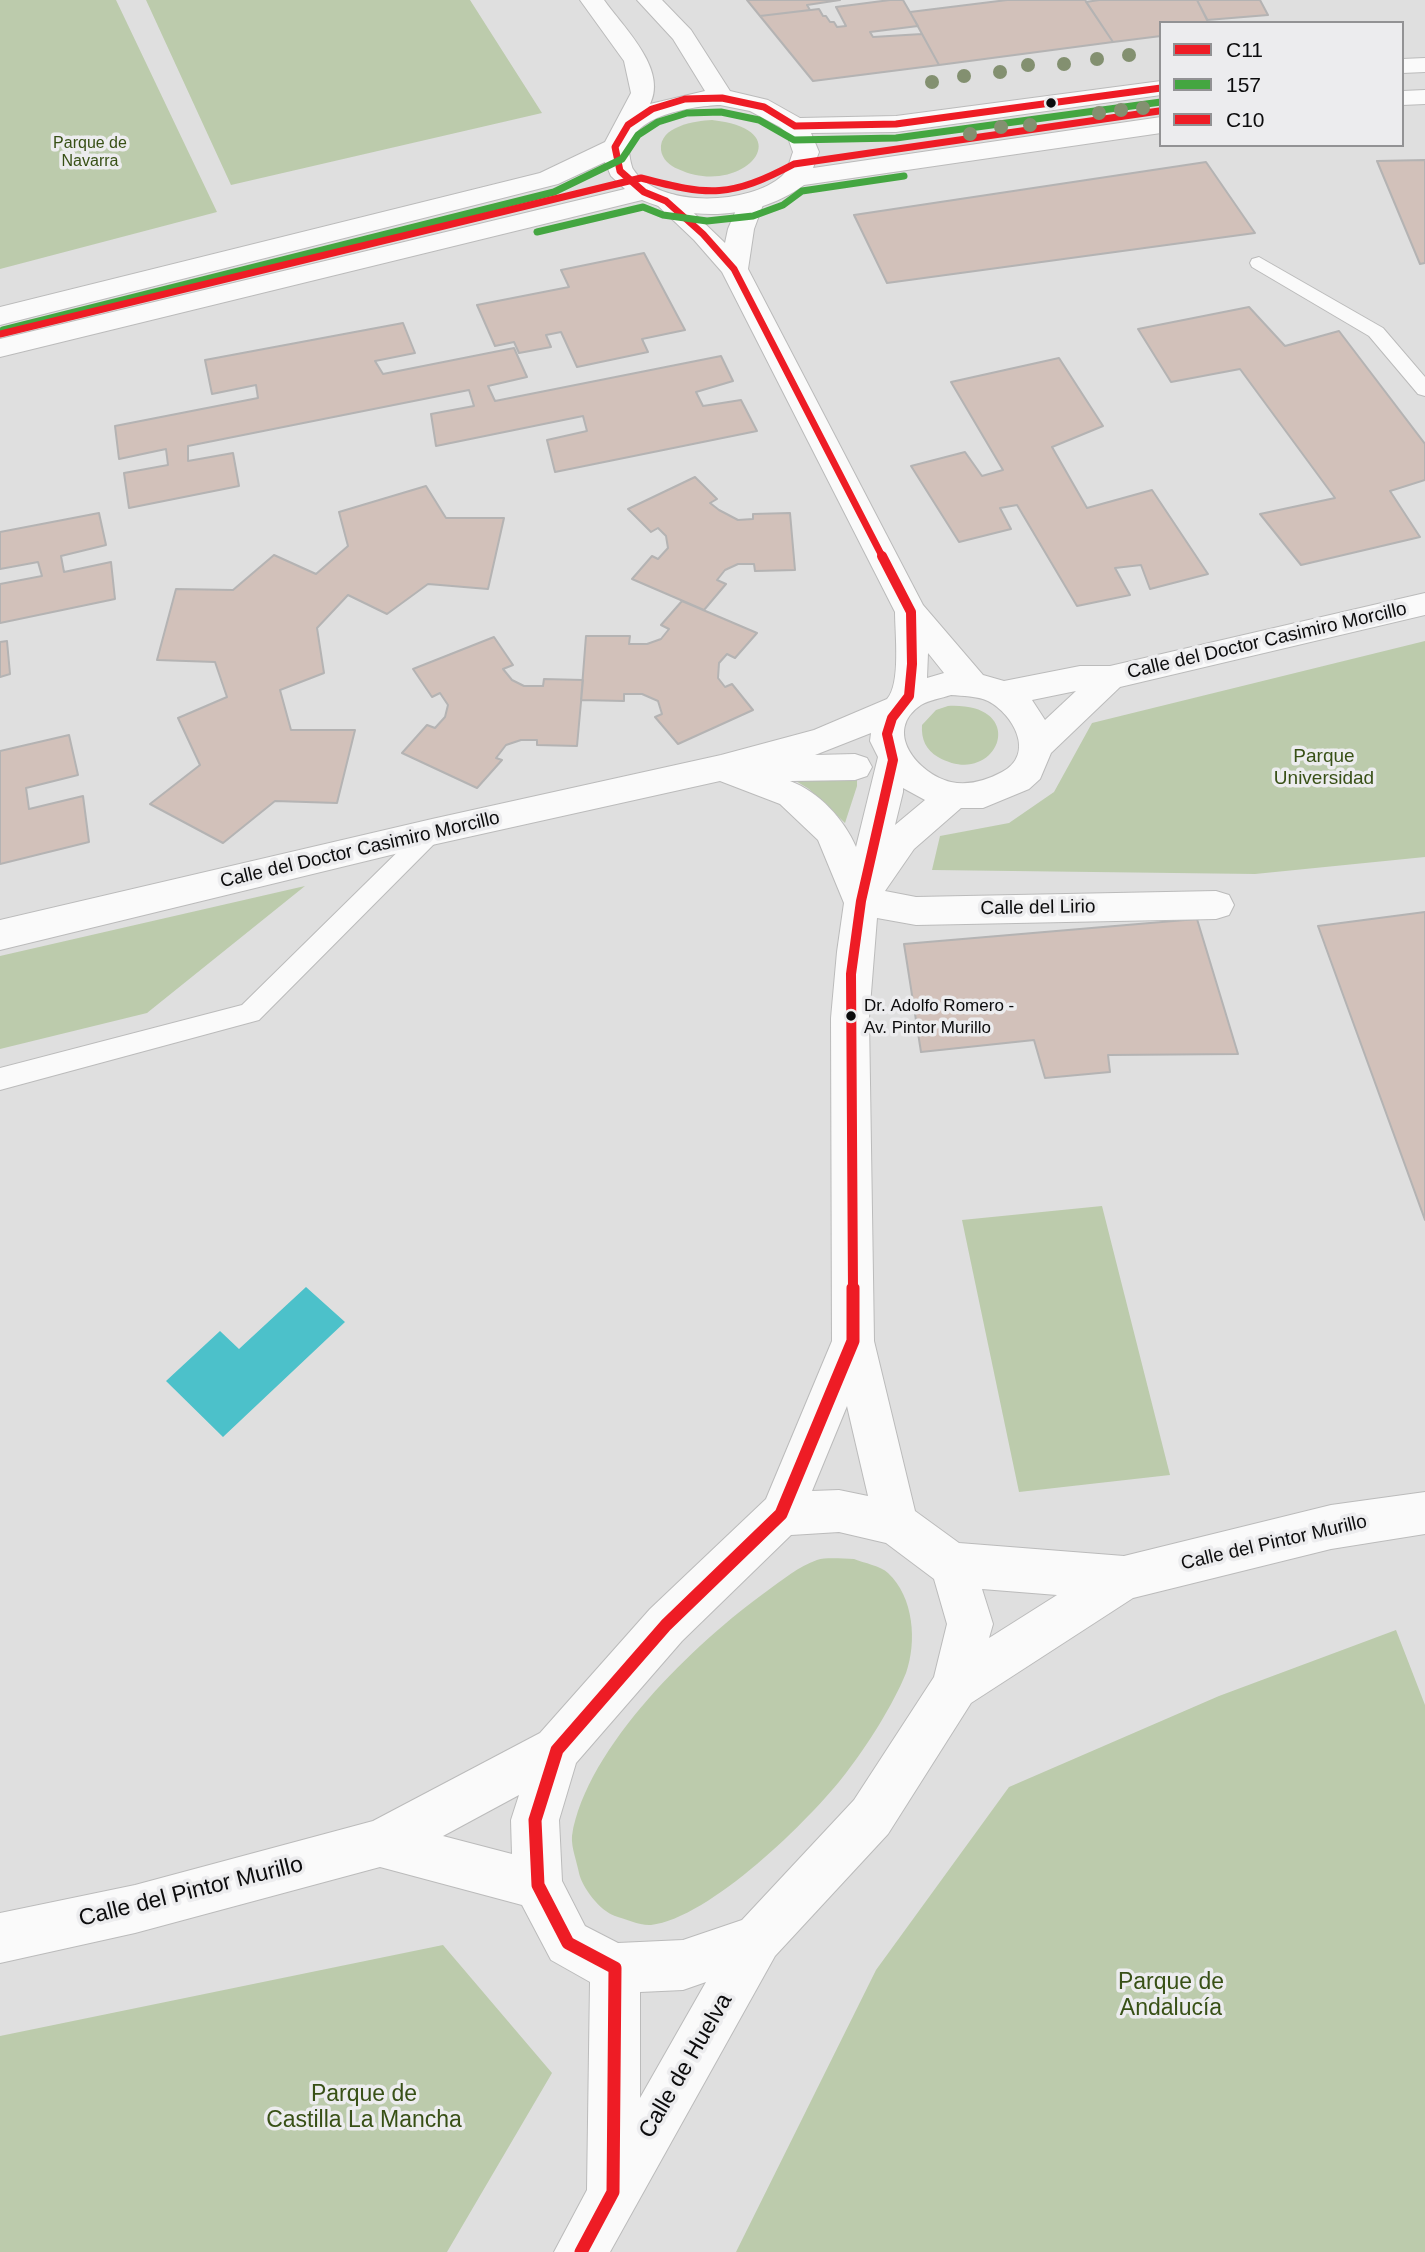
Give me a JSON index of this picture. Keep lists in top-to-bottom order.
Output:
{
  "streets": {
    "street": [
      "Calle del Doctor Casimiro Morcillo",
      "Calle del Lirio",
      "Calle del Pintor Murillo",
      "Calle de Huelva"
    ]
  },
  "crossings": [
    ["Calle del Pintor Murillo", "Calle de Huelva"]
  ],
  "parks": [
    "Parque de Navarra",
    "Parque Universidad",
    "Parque de Andalucía",
    "Parque de Castilla La Mancha"
  ],
  "places": ["Dr. Adolfo Romero - Av. Pintor Murillo"],
  "lines": ["transit line C11", "transit line 157", "transit line C10"],
  "legend": ["C11", "157", "C10"]
}
